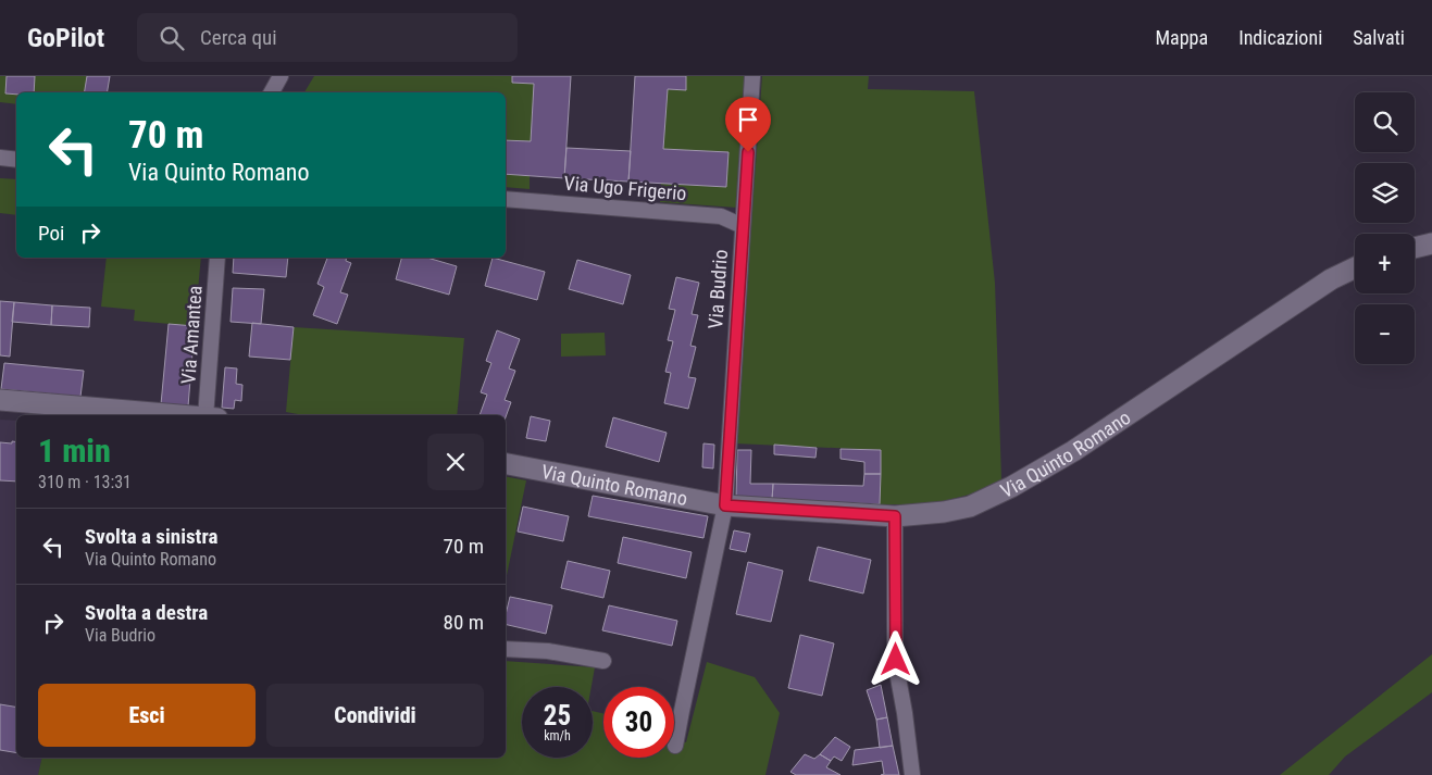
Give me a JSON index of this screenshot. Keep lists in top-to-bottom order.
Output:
{
  "streets": {
    "street": [
      "Via Ugo Frigerio",
      "Via Budrio",
      "Via Amantea",
      "Via Quinto Romano"
    ]
  },
  "crossings": [
    ["Via Ugo Frigerio", "Via Budrio"],
    ["Via Budrio", "Via Quinto Romano"]
  ],
  "page": {
    "header": "GoPilot",
    "search": "Cerca qui",
    "nav": ["Mappa", "Indicazioni", "Salvati"],
    "map_buttons": ["+", "−"],
    "turn": ["70 m", "Via Quinto Romano"],
    "then": "Poi",
    "heading": ["1 min", "310 m · 13:31"],
    "list": [
      {
        "name": "Svolta a sinistra",
        "note": "Via Quinto Romano",
        "value": "70 m"
      },
      {
        "name": "Svolta a destra",
        "note": "Via Budrio",
        "value": "80 m"
      }
    ],
    "buttons": ["Esci", "Condividi"],
    "speed": "25 km/h",
    "limit": "30"
  }
}
